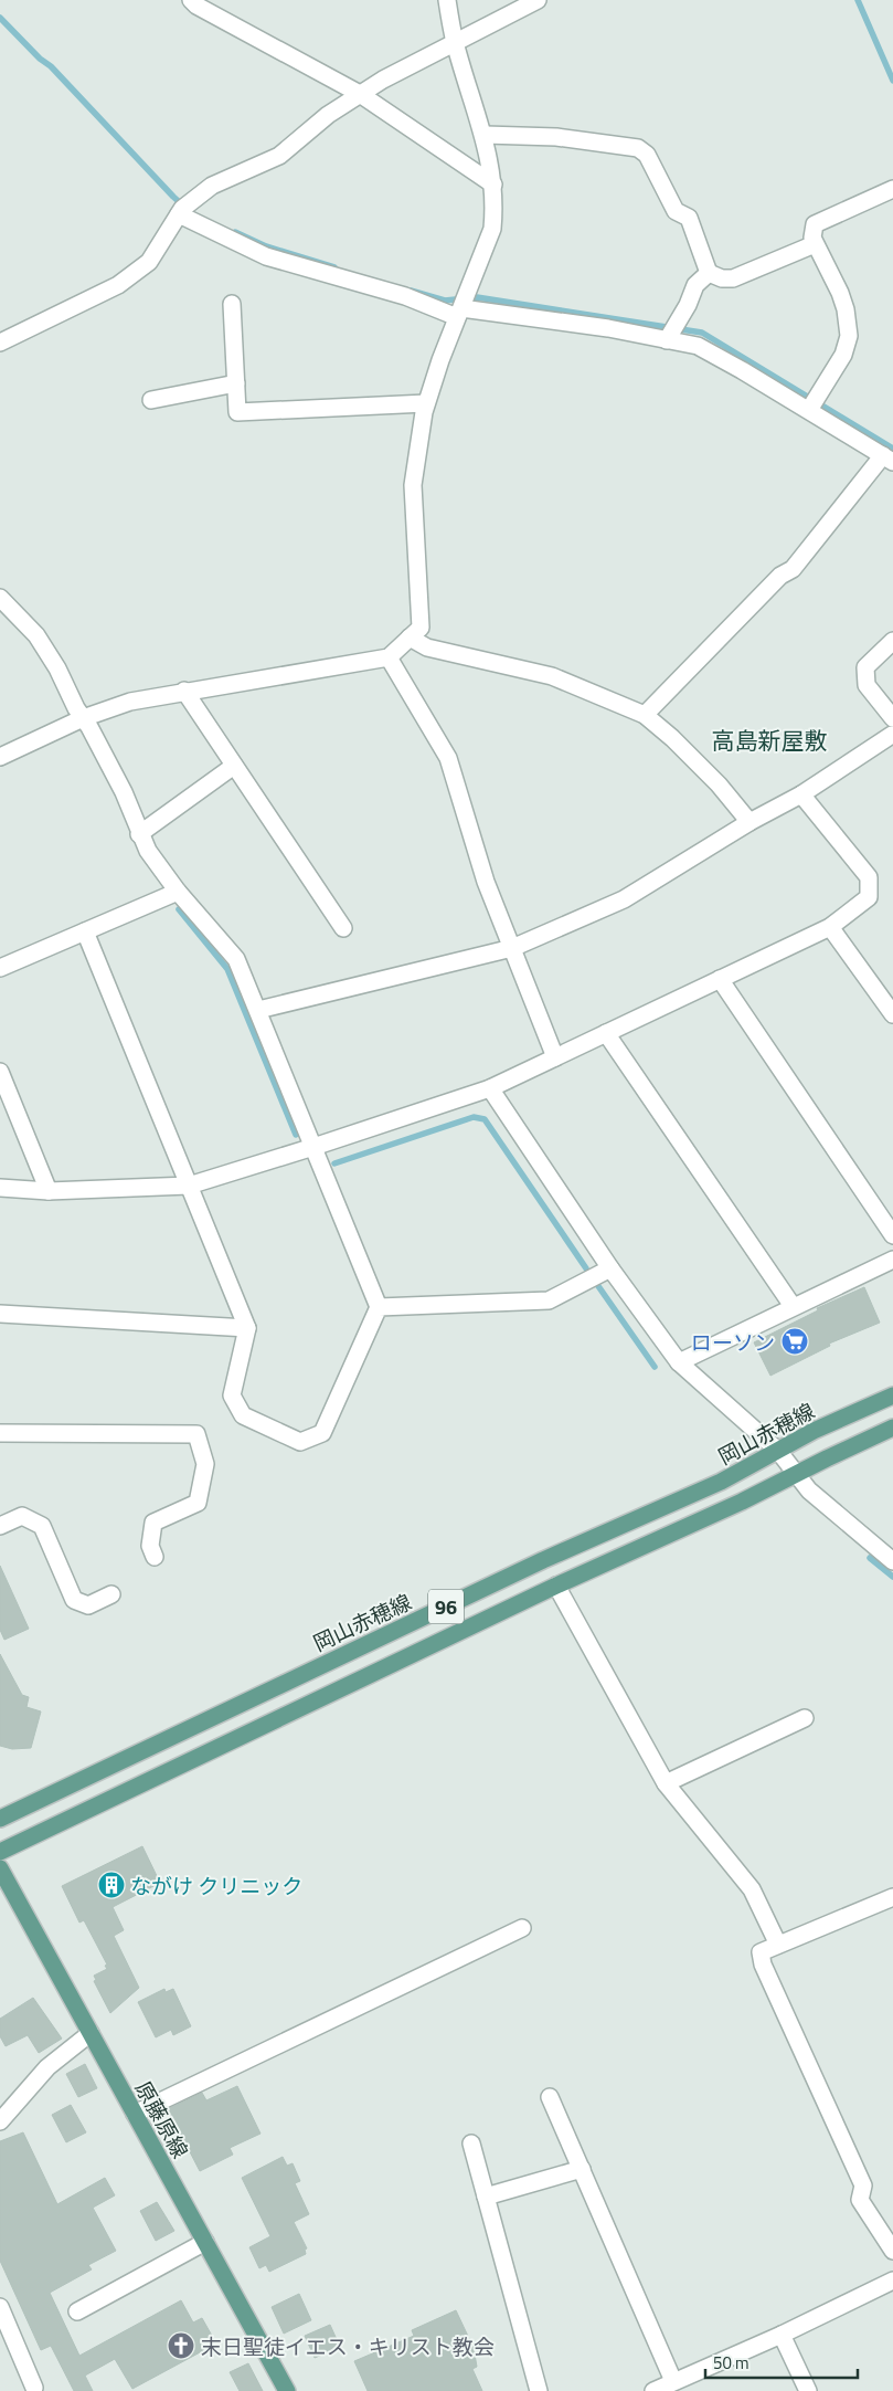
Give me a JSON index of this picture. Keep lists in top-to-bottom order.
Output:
{
  "streets": {
    "main road": ["岡山赤穂線", "96", "原藤原線"]
  },
  "districts": ["高島新屋敷"],
  "places": {
    "supermarket": ["ローソン"],
    "building": ["ながけ クリニック"],
    "church": ["末日聖徒イエス・キリスト教会"]
  },
  "scale_bar": "50 m"
}
